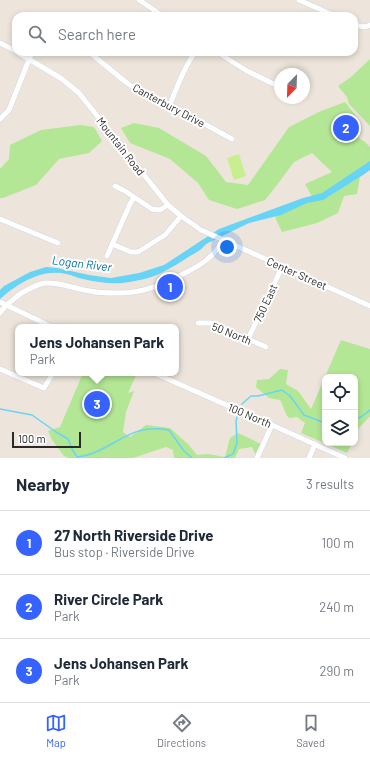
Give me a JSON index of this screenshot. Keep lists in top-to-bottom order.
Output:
{
  "streets": {
    "street": [
      "Canterbury Drive",
      "Mountain Road",
      "Center Street",
      "750 East",
      "50 North",
      "100 North"
    ]
  },
  "crossings": [
    ["Mountain Road", "Center Street"],
    ["Center Street", "750 East"],
    ["750 East", "50 North"]
  ],
  "water": ["Logan River"],
  "scale_bar": "100 m",
  "north": "bottom left",
  "page": {
    "search": "Search here",
    "pins": ["2", "1", "3"],
    "popup": ["Jens Johansen Park", "Park"],
    "scale": "100 m",
    "heading": ["Nearby", "3 results"],
    "list": [
      {
        "mark": "1",
        "name": "27 North Riverside Drive",
        "note": "Bus stop · Riverside Drive",
        "value": "100 m"
      },
      {
        "mark": "2",
        "name": "River Circle Park",
        "note": "Park",
        "value": "240 m"
      },
      {
        "mark": "3",
        "name": "Jens Johansen Park",
        "note": "Park",
        "value": "290 m"
      }
    ],
    "nav": ["Map", "Directions", "Saved"]
  }
}
